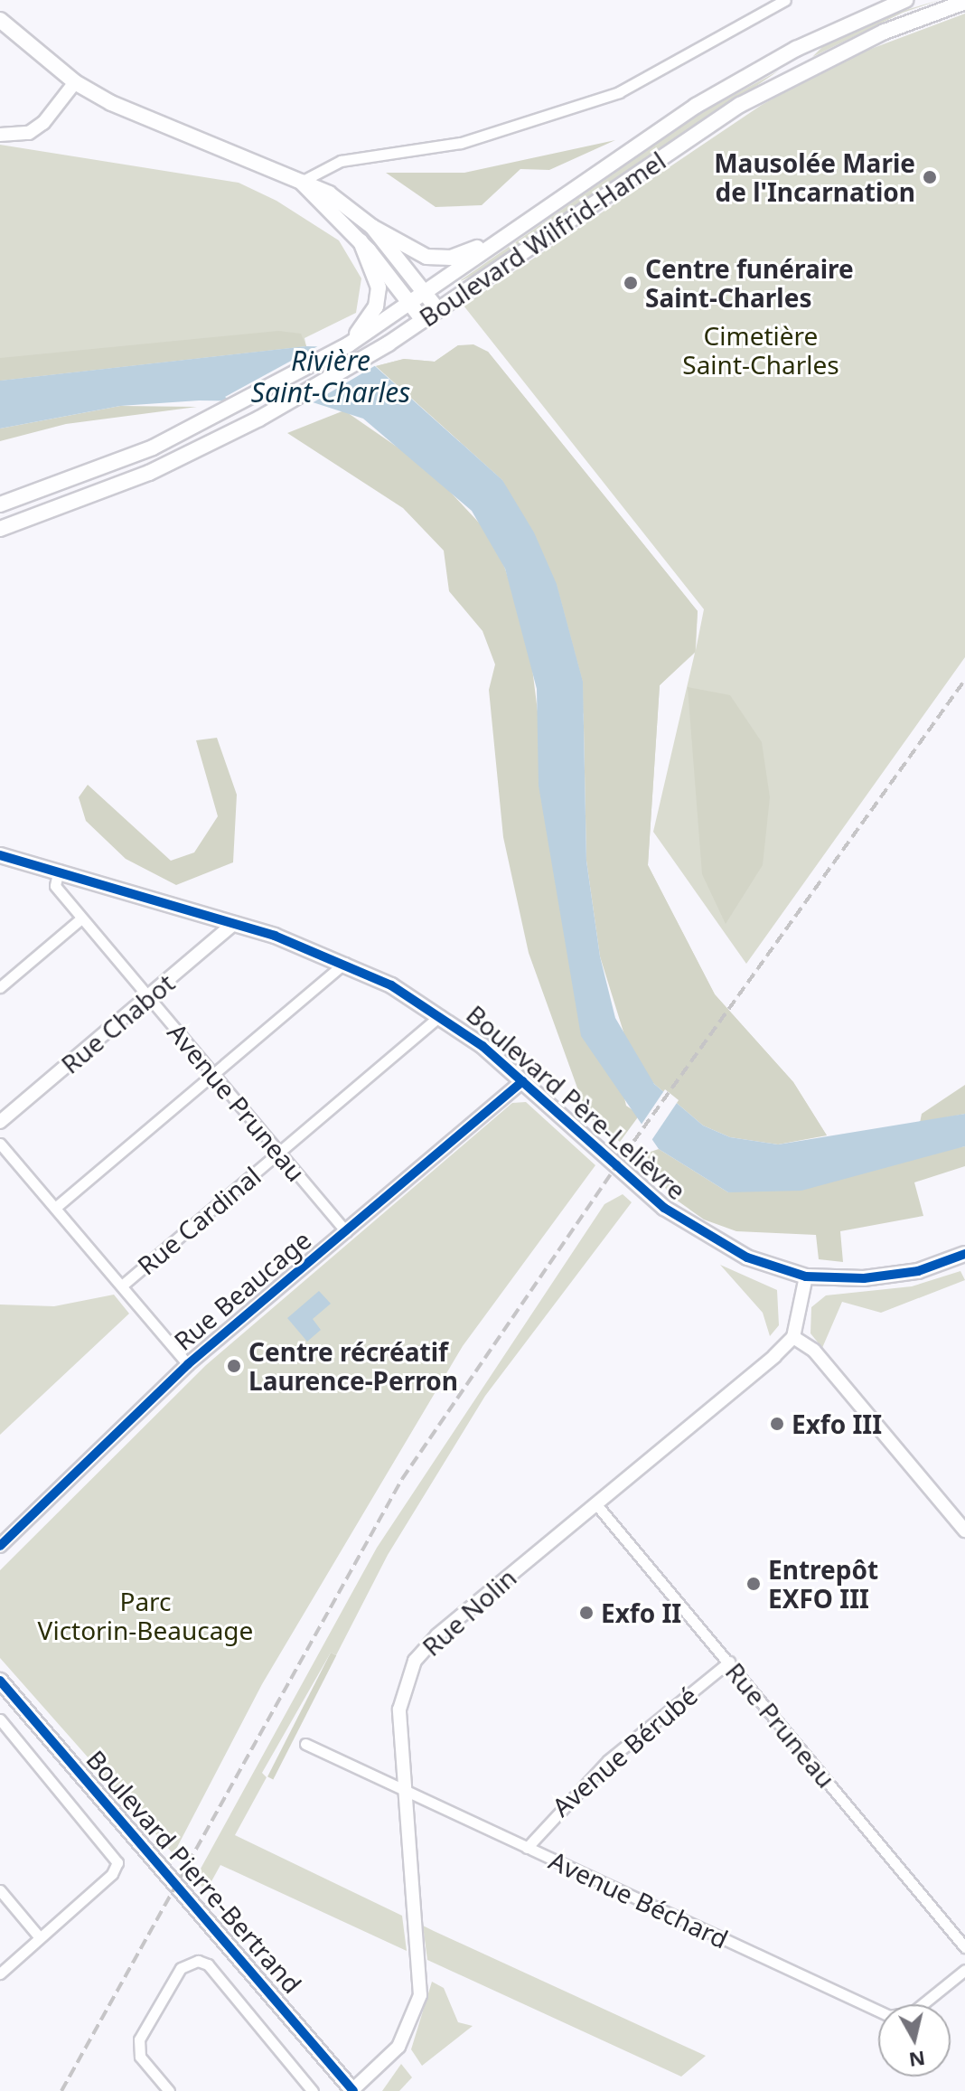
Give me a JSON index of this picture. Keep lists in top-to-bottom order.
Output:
{
  "streets": {
    "main road": ["Boulevard Wilfrid-Hamel", "Boulevard Père-Lelièvre", "Boulevard Pierre-Bertrand"],
    "street": [
      "Rue Chabot",
      "Avenue Pruneau",
      "Rue Cardinal",
      "Rue Beaucage",
      "Rue Nolin",
      "Rue Pruneau",
      "Avenue Bérubé",
      "Avenue Béchard"
    ]
  },
  "crossings": [
    ["Rue Chabot", "Avenue Pruneau"],
    ["Rue Chabot", "Boulevard Père-Lelièvre"],
    ["Avenue Pruneau", "Boulevard Père-Lelièvre"],
    ["Avenue Pruneau", "Rue Cardinal"],
    ["Avenue Pruneau", "Rue Beaucage"],
    ["Boulevard Père-Lelièvre", "Rue Cardinal"],
    ["Boulevard Père-Lelièvre", "Rue Beaucage"],
    ["Rue Nolin", "Rue Pruneau"],
    ["Rue Nolin", "Boulevard Pierre-Bertrand"],
    ["Rue Nolin", "Avenue Béchard"],
    ["Rue Pruneau", "Avenue Bérubé"],
    ["Avenue Bérubé", "Avenue Béchard"]
  ],
  "water": ["Rivière Saint-Charles"],
  "parks": ["Cimetière Saint-Charles", "Parc Victorin-Beaucage"],
  "places": [
    "Mausolée Marie de l'Incarnation",
    "Centre funéraire Saint-Charles",
    "Centre récréatif Laurence-Perron",
    "Exfo III",
    "Entrepôt EXFO III",
    "Exfo II"
  ],
  "north": "bottom"
}
